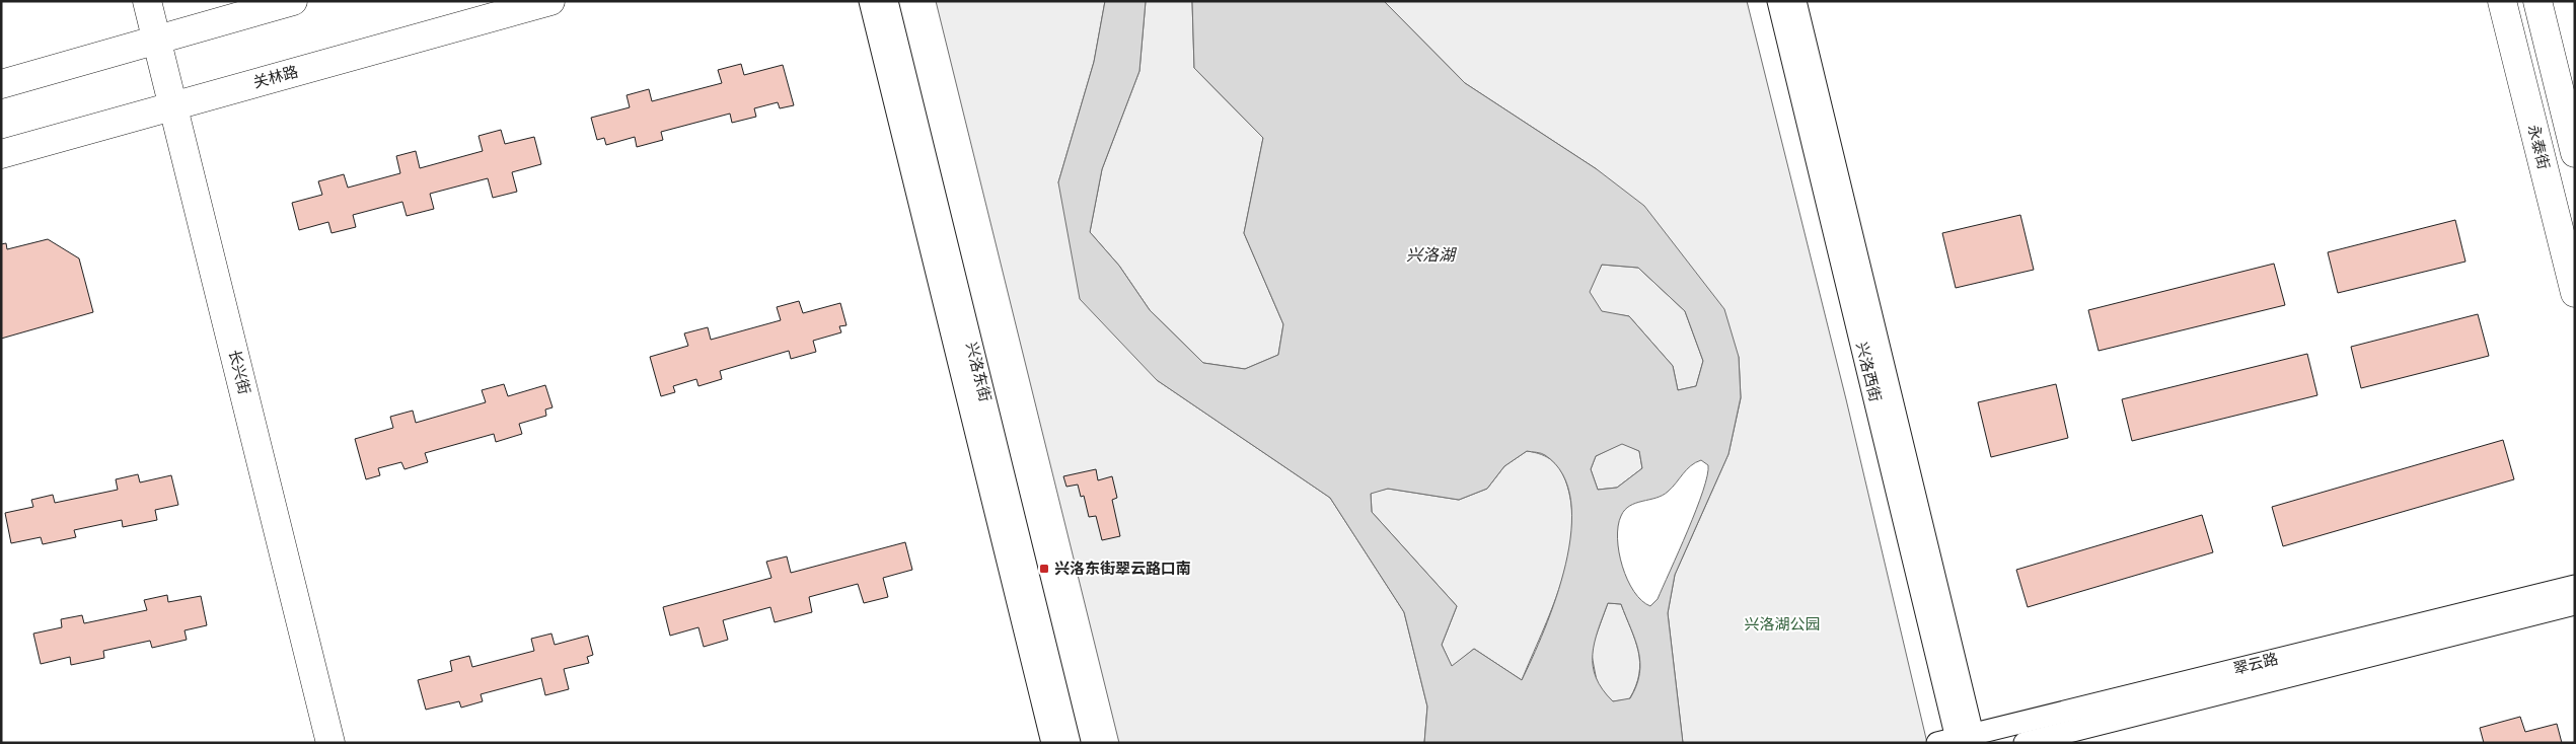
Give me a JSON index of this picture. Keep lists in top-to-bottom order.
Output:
{
  "streets": {
    "main road": ["关林路", "永泰街", "长兴街"],
    "street": ["兴洛东街", "兴洛西街", "翠云路"]
  },
  "crossings": [
    ["关林路", "长兴街"],
    ["兴洛西街", "翠云路"]
  ],
  "water": ["兴洛湖"],
  "parks": ["兴洛湖公园"],
  "places": {
    "transit": ["兴洛东街翠云路口南"]
  }
}
